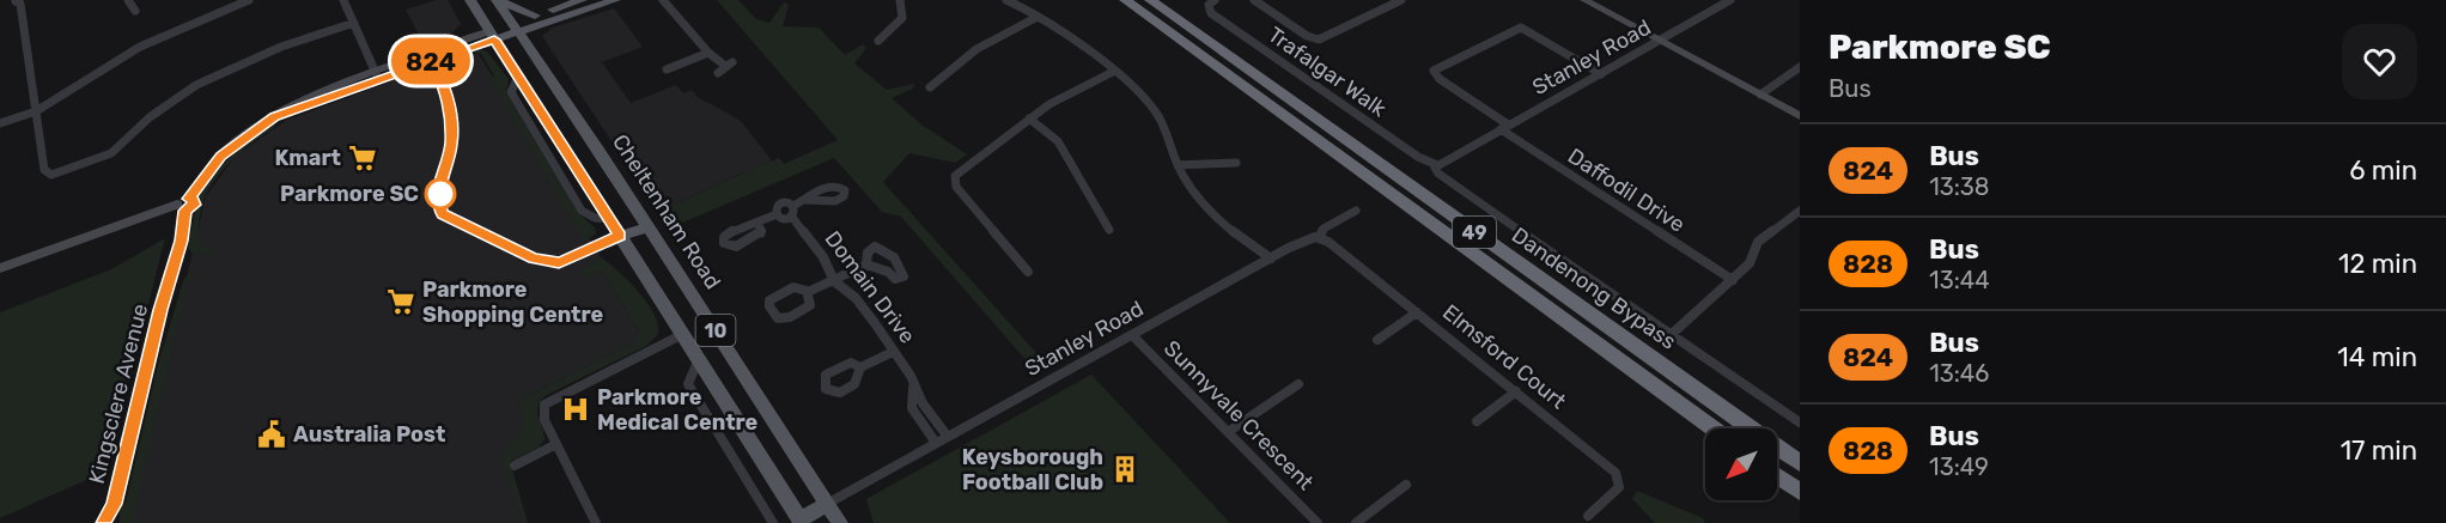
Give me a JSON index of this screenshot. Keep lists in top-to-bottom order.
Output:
{
  "streets": {
    "highway": ["49", "Dandenong Bypass"],
    "main road": ["Cheltenham Road", "10", "Kingsclere Avenue"],
    "street": [
      "Stanley Road",
      "Trafalgar Walk",
      "Daffodil Drive",
      "Domain Drive",
      "Elmsford Court",
      "Sunnyvale Crescent"
    ]
  },
  "crossings": [
    ["Stanley Road", "Trafalgar Walk"],
    ["Stanley Road", "Daffodil Drive"],
    ["Stanley Road", "Cheltenham Road"],
    ["Stanley Road", "Domain Drive"],
    ["Stanley Road", "Elmsford Court"],
    ["Stanley Road", "Sunnyvale Crescent"]
  ],
  "places": {
    "supermarket": ["Kmart", "Parkmore Shopping Centre"],
    "other": ["Parkmore SC"],
    "hospital": ["Parkmore Medical Centre"],
    "public building": ["Australia Post"],
    "building": ["Keysborough Football Club"]
  },
  "lines": ["bus line 824"],
  "north": "bottom left",
  "page": {
    "on_map": "824",
    "heading": ["Parkmore SC", "Bus"],
    "list": [
      {
        "mark": "824",
        "name": "Bus",
        "note": "13:38",
        "value": "6 min"
      },
      {
        "mark": "828",
        "name": "Bus",
        "note": "13:44",
        "value": "12 min"
      },
      {
        "mark": "824",
        "name": "Bus",
        "note": "13:46",
        "value": "14 min"
      },
      {
        "mark": "828",
        "name": "Bus",
        "note": "13:49",
        "value": "17 min"
      }
    ]
  }
}
